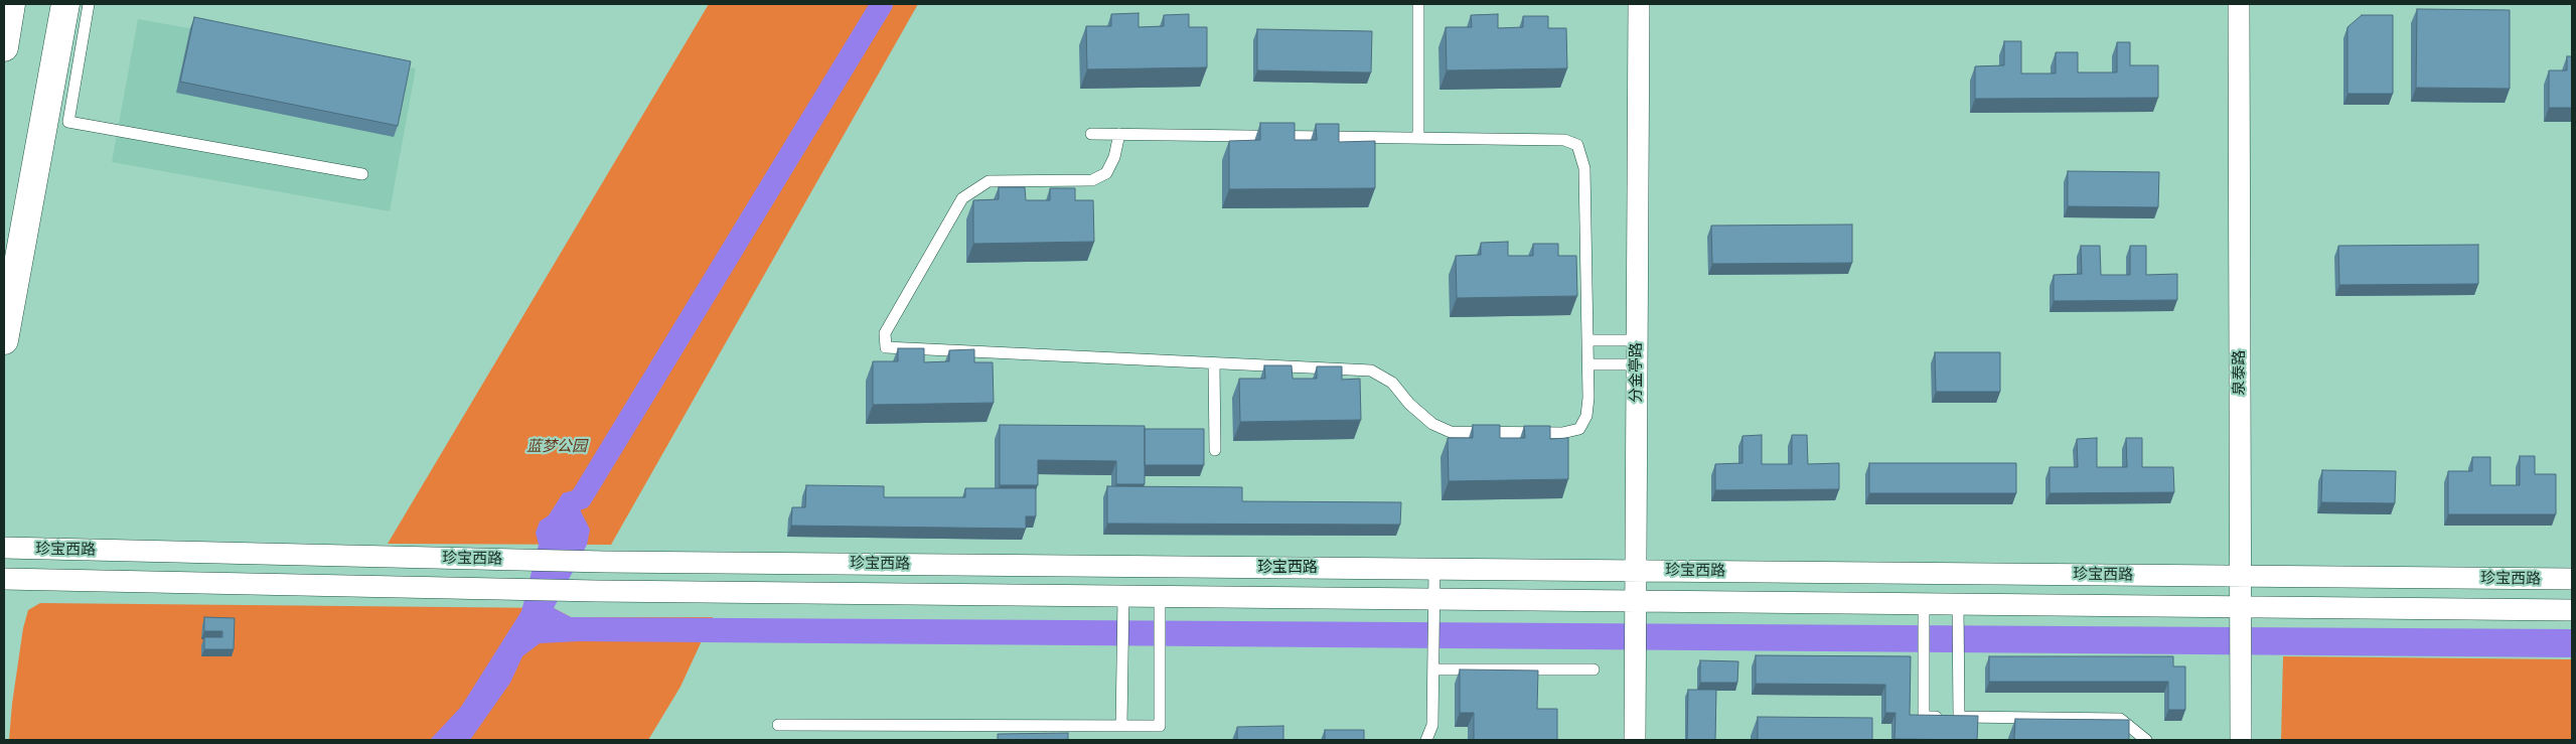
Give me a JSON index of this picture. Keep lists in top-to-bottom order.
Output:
{
  "streets": {
    "street": ["分金亭路", "泉泰路", "珍宝西路"]
  },
  "crossings": [
    ["分金亭路", "珍宝西路"],
    ["泉泰路", "珍宝西路"]
  ],
  "parks": ["蓝梦公园"]
}
